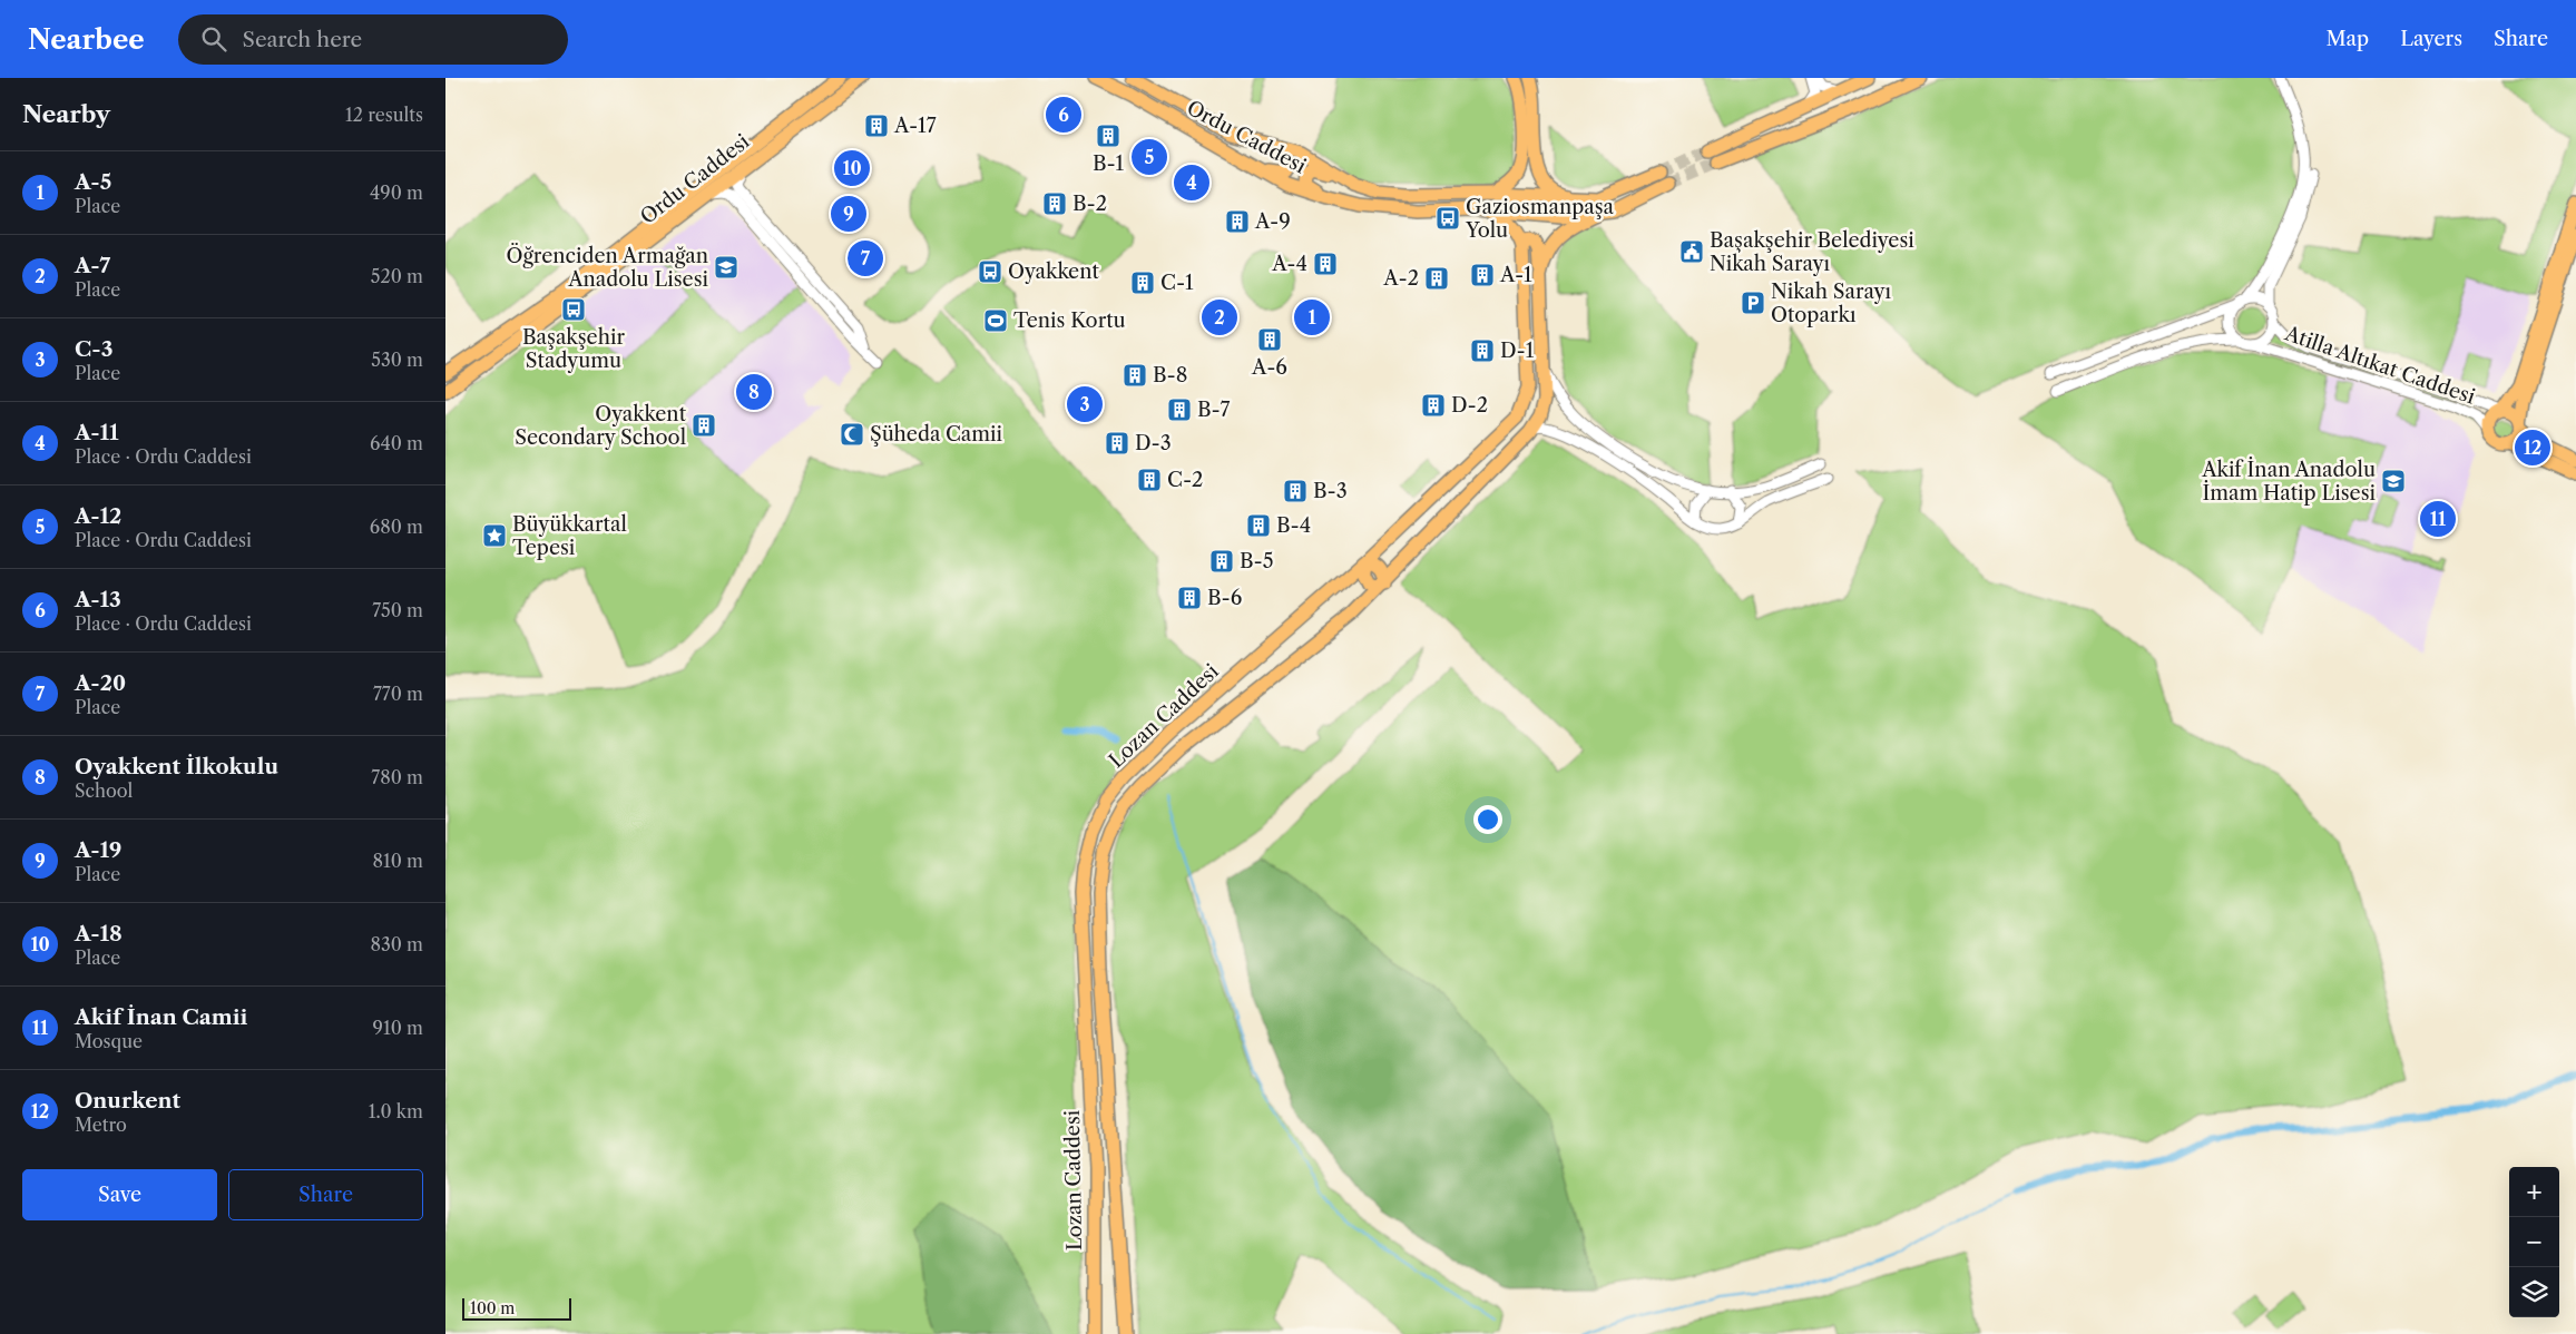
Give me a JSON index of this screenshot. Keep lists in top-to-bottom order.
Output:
{
  "streets": {
    "main road": ["Ordu Caddesi", "Lozan Caddesi"],
    "street": ["Atilla Altıkat Caddesi"]
  },
  "places": {
    "building": [
      "A-17",
      "B-1",
      "B-2",
      "A-9",
      "A-4",
      "A-1",
      "A-2",
      "C-1",
      "A-6",
      "D-1",
      "B-8",
      "D-2",
      "B-7",
      "Oyakkent Secondary School",
      "D-3",
      "C-2",
      "B-3",
      "B-4",
      "B-5",
      "B-6"
    ],
    "bus stop": ["Gaziosmanpaşa Yolu", "Oyakkent", "Başakşehir Stadyumu"],
    "public building": ["Başakşehir Belediyesi Nikah Sarayı"],
    "school or university": ["Öğrenciden Armağan Anadolu Lisesi", "Akif İnan Anadolu İmam Hatip Lisesi"],
    "parking": ["Nikah Sarayı Otoparkı"],
    "sports": ["Tenis Kortu"],
    "mosque": ["Şüheda Camii"],
    "place": ["Büyükkartal Tepesi"]
  },
  "scale_bar": "100 m",
  "page": {
    "header": "Nearbee",
    "search": "Search here",
    "nav": ["Map", "Layers", "Share"],
    "heading": ["Nearby", "12 results"],
    "pins": [
      "6",
      "5",
      "10",
      "4",
      "9",
      "7",
      "1",
      "2",
      "8",
      "3",
      "12",
      "11"
    ],
    "list": [
      {
        "mark": "1",
        "name": "A-5",
        "note": "Place",
        "value": "490 m"
      },
      {
        "mark": "2",
        "name": "A-7",
        "note": "Place",
        "value": "520 m"
      },
      {
        "mark": "3",
        "name": "C-3",
        "note": "Place",
        "value": "530 m"
      },
      {
        "mark": "4",
        "name": "A-11",
        "note": "Place · Ordu Caddesi",
        "value": "640 m"
      },
      {
        "mark": "5",
        "name": "A-12",
        "note": "Place · Ordu Caddesi",
        "value": "680 m"
      },
      {
        "mark": "6",
        "name": "A-13",
        "note": "Place · Ordu Caddesi",
        "value": "750 m"
      },
      {
        "mark": "7",
        "name": "A-20",
        "note": "Place",
        "value": "770 m"
      },
      {
        "mark": "8",
        "name": "Oyakkent İlkokulu",
        "note": "School",
        "value": "780 m"
      },
      {
        "mark": "9",
        "name": "A-19",
        "note": "Place",
        "value": "810 m"
      },
      {
        "mark": "10",
        "name": "A-18",
        "note": "Place",
        "value": "830 m"
      },
      {
        "mark": "11",
        "name": "Akif İnan Camii",
        "note": "Mosque",
        "value": "910 m"
      },
      {
        "mark": "12",
        "name": "Onurkent",
        "note": "Metro",
        "value": "1.0 km"
      }
    ],
    "buttons": ["Save", "Share"],
    "map_buttons": ["+", "−"],
    "scale": "100 m"
  }
}
